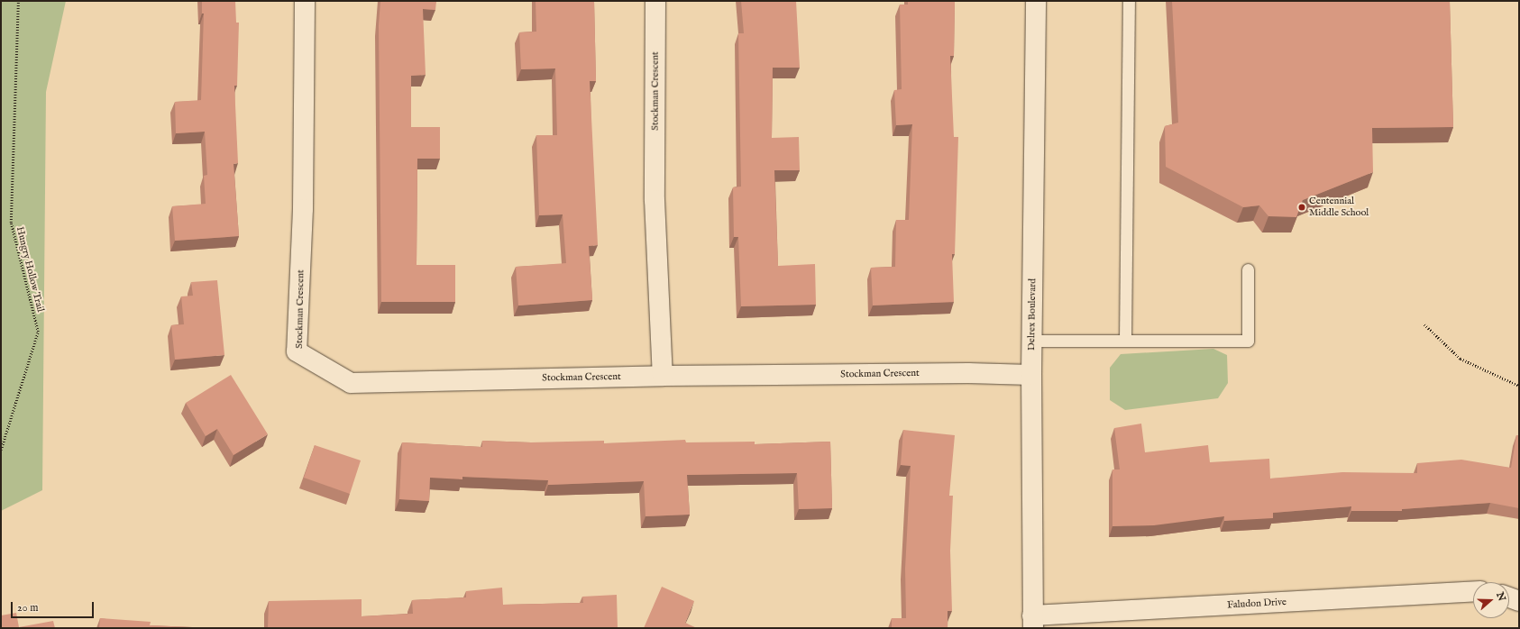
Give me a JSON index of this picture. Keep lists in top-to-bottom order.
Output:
{
  "streets": {
    "street": ["Stockman Crescent", "Delrex Boulevard", "Faludon Drive"],
    "path": ["Hungry Hollow Trail"]
  },
  "crossings": [
    ["Stockman Crescent", "Delrex Boulevard"],
    ["Delrex Boulevard", "Faludon Drive"]
  ],
  "places": ["Centennial Middle School"],
  "scale_bar": "20 m",
  "north": "right"
}
